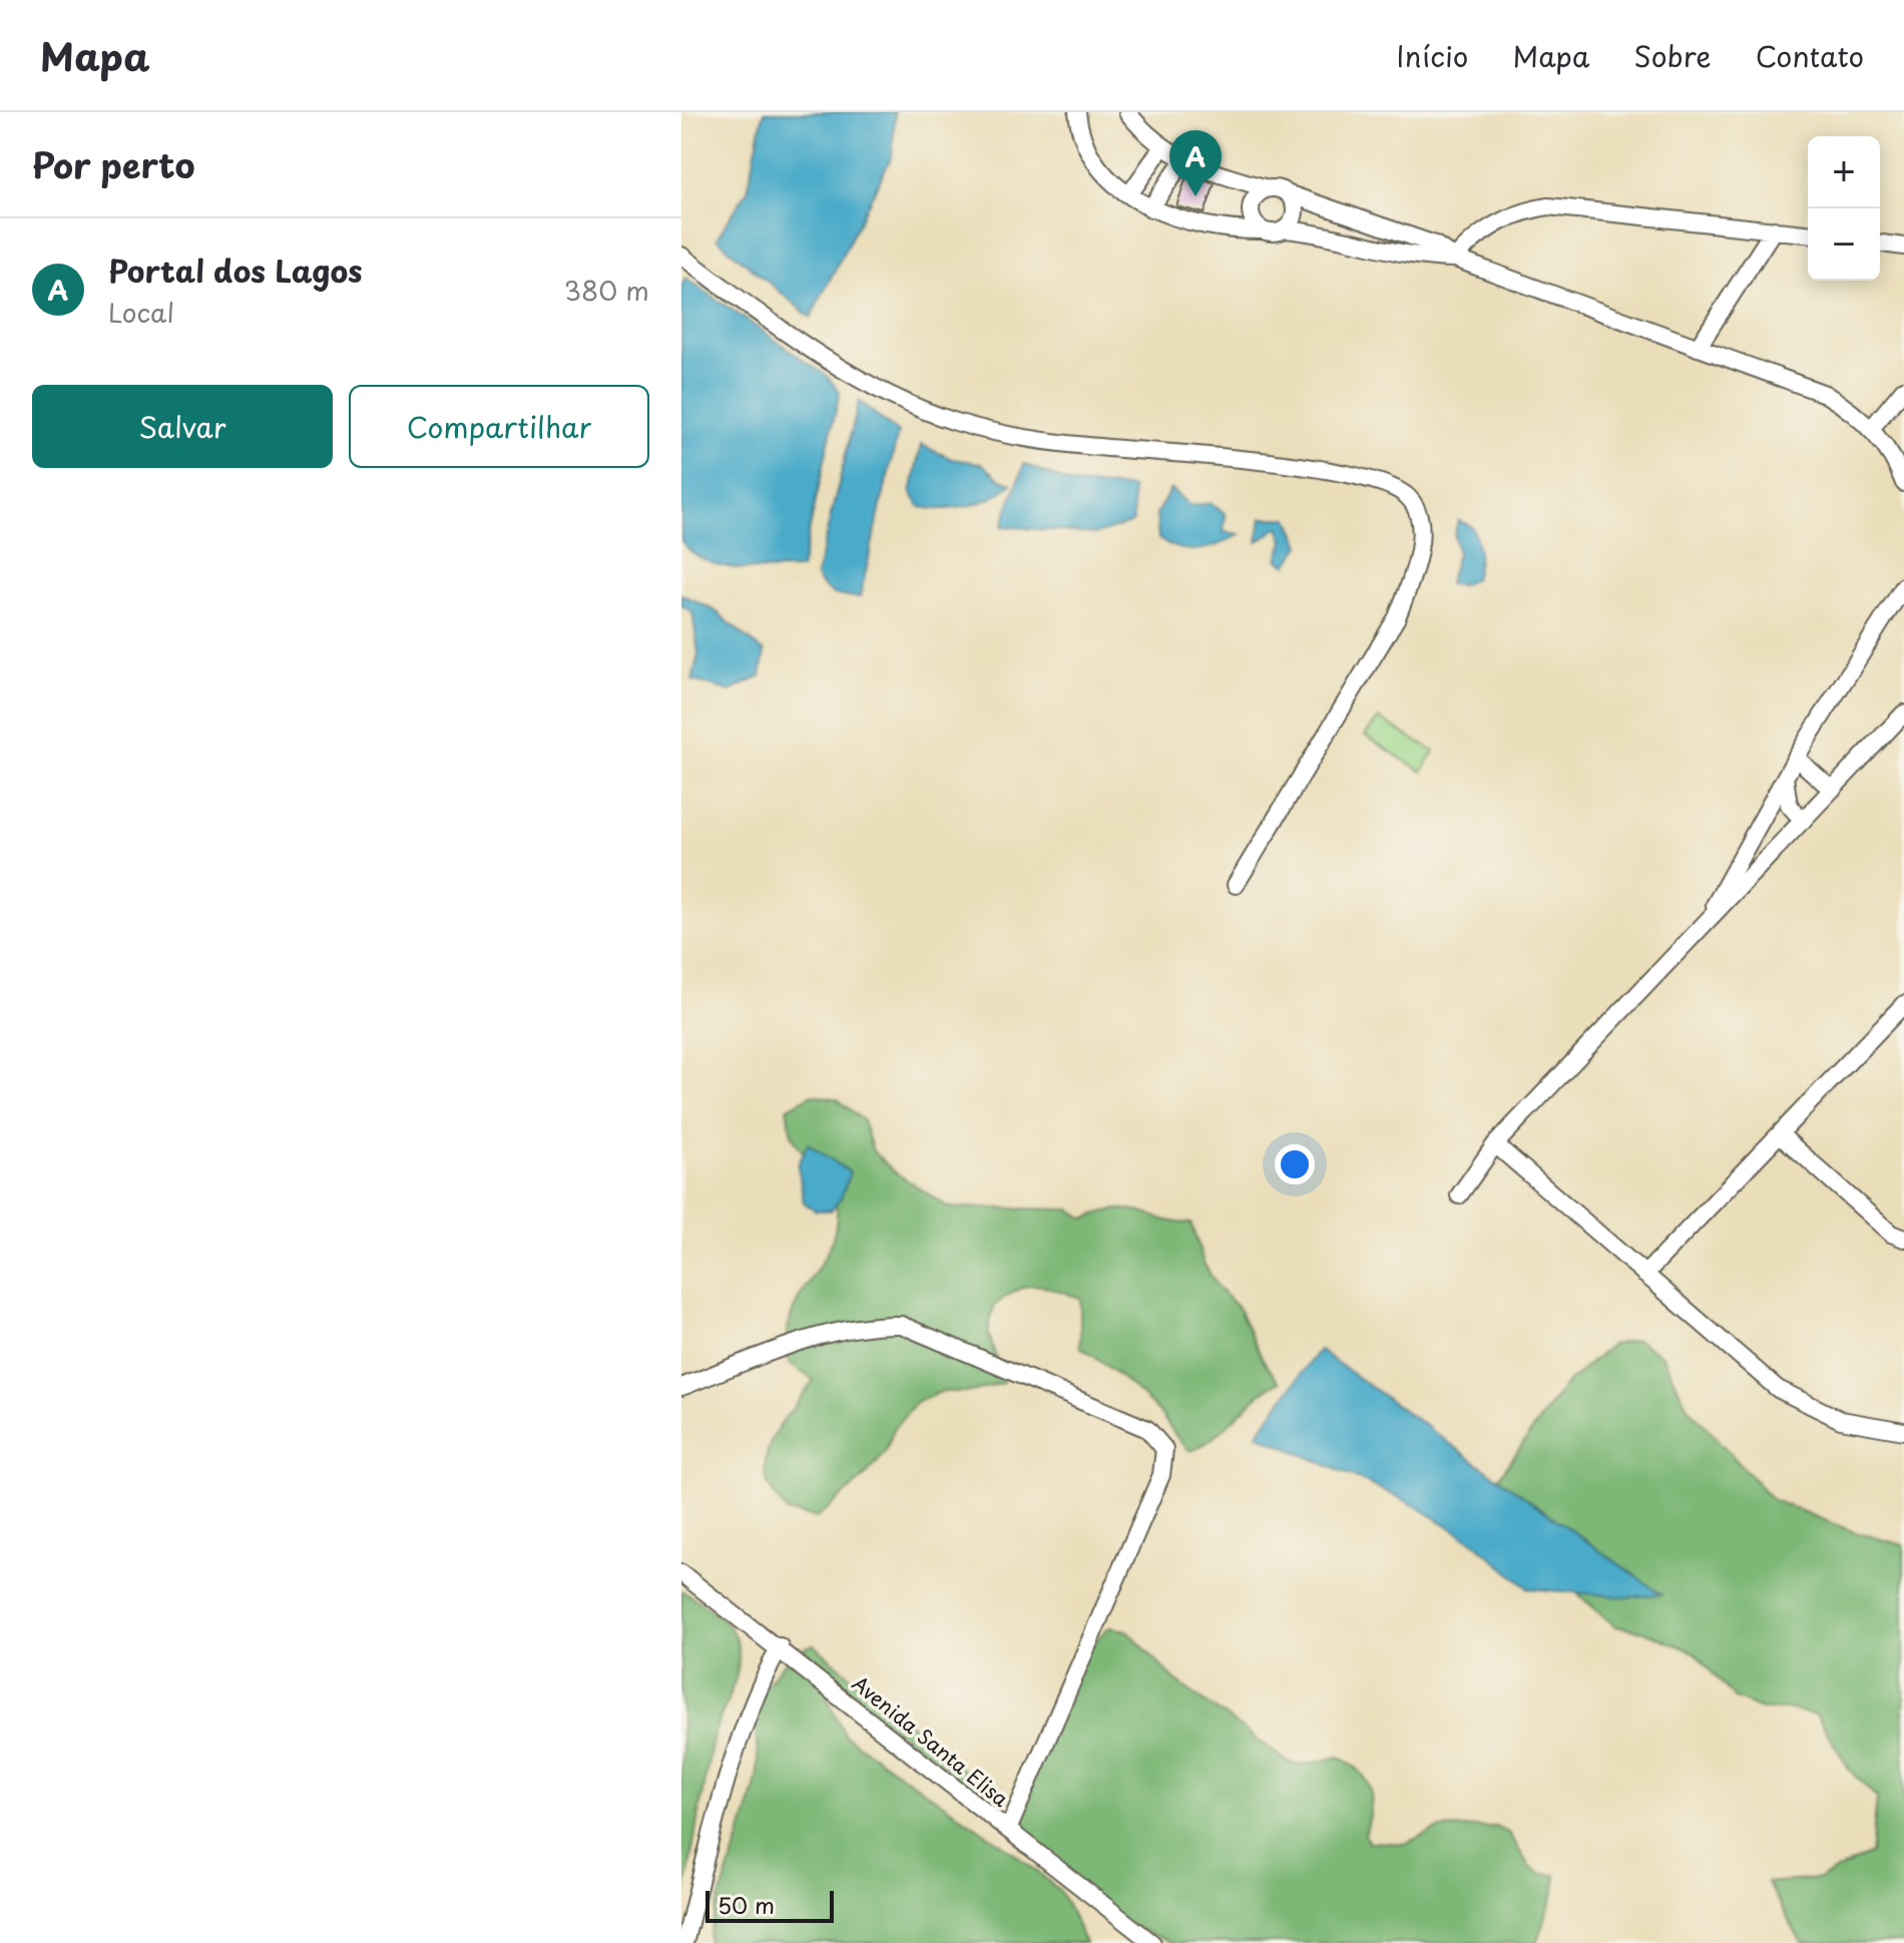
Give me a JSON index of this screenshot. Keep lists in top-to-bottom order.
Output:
{
  "streets": {
    "street": ["Avenida Santa Elisa"]
  },
  "scale_bar": "50 m",
  "page": {
    "header": "Mapa",
    "nav": [
      "Início",
      "Mapa",
      "Sobre",
      "Contato"
    ],
    "heading": "Por perto",
    "pins": "A",
    "map_buttons": ["+", "−"],
    "list": [
      {
        "mark": "A",
        "name": "Portal dos Lagos",
        "note": "Local",
        "value": "380 m"
      }
    ],
    "buttons": ["Salvar", "Compartilhar"],
    "scale": "50 m"
  }
}
